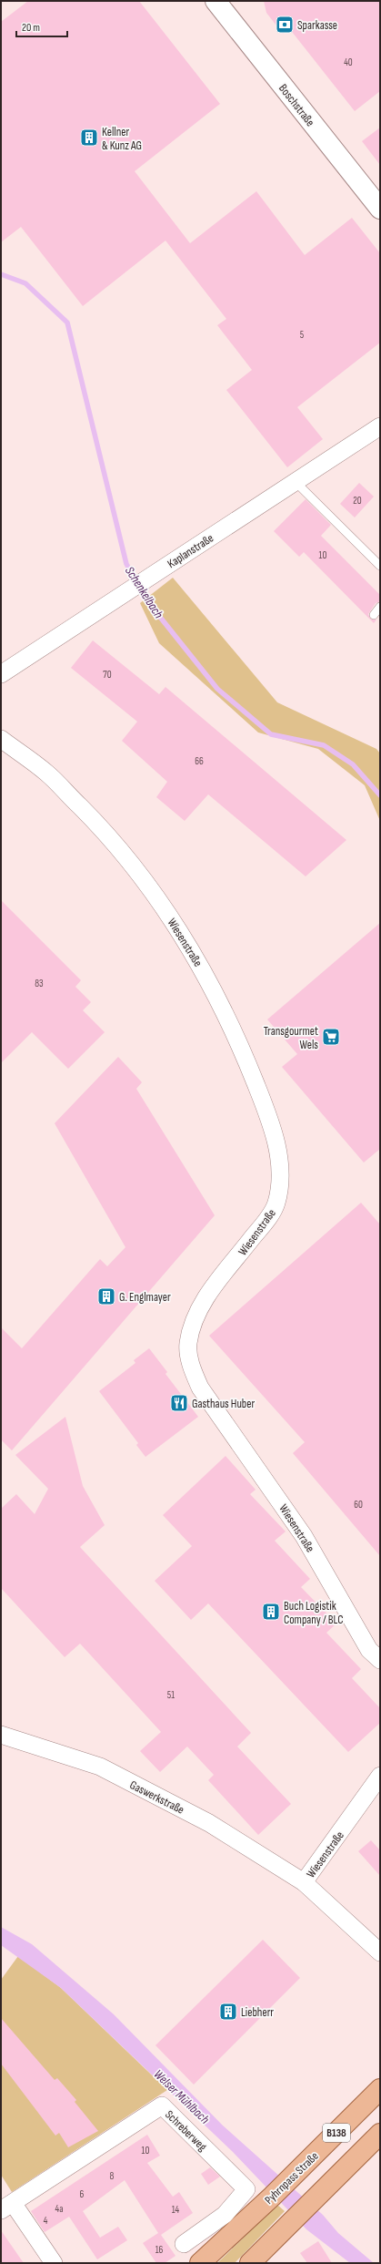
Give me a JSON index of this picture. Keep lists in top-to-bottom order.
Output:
{
  "streets": {
    "main road": ["Boschstraße", "B138", "Pyhrnpass Straße"],
    "street": [
      "Kaplanstraße",
      "Wiesenstraße",
      "Gaswerkstraße",
      "Schreberweg"
    ]
  },
  "crossings": [
    ["Wiesenstraße", "Gaswerkstraße"]
  ],
  "water": ["Schenkelbach", "Welser Mühlbach"],
  "places": {
    "bank": ["Sparkasse"],
    "building": [
      "Kellner & Kunz AG",
      "G. Englmayer",
      "Buch Logistik Company / BLC",
      "Liebherr"
    ],
    "supermarket": ["Transgourmet Wels"],
    "restaurant": ["Gasthaus Huber"]
  },
  "house_numbers": [
    "40",
    "5",
    "20",
    "10",
    "70",
    "66",
    "83",
    "60",
    "51",
    "10",
    "8",
    "6",
    "4a",
    "14",
    "4",
    "16"
  ],
  "scale_bar": "20 m"
}
